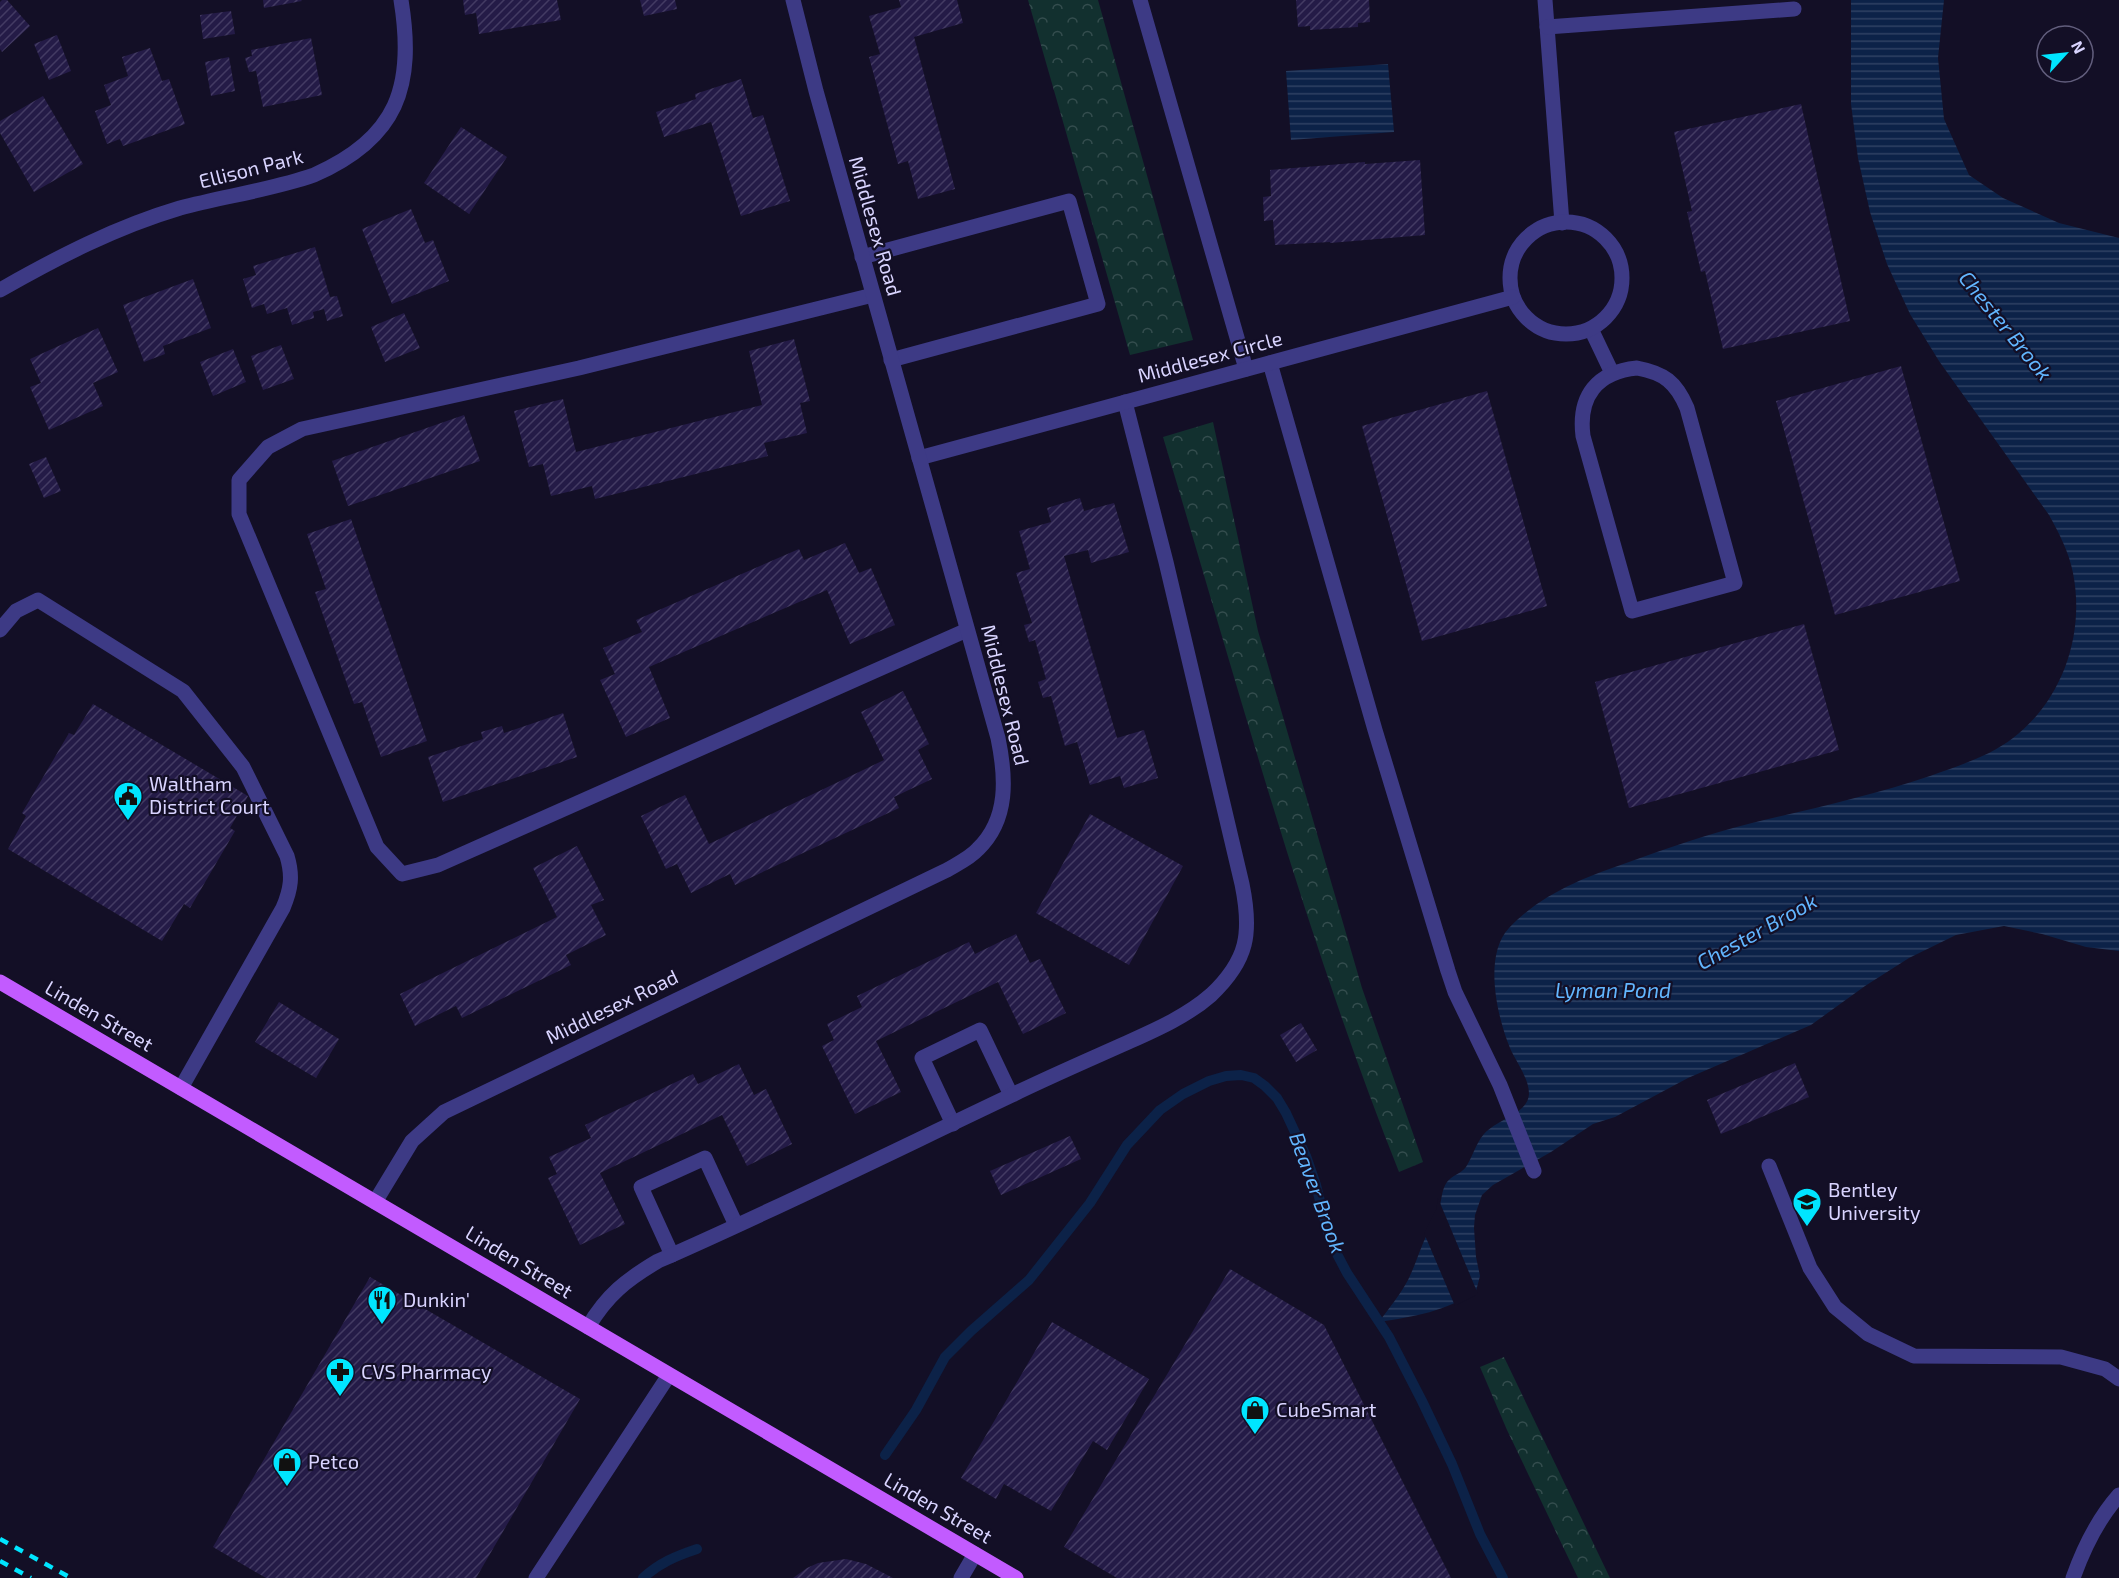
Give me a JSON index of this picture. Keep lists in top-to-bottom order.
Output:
{
  "streets": {
    "main road": ["Linden Street"],
    "street": ["Ellison Park", "Middlesex Road", "Middlesex Circle"]
  },
  "crossings": [
    ["Middlesex Road", "Middlesex Circle"],
    ["Middlesex Road", "Linden Street"]
  ],
  "water": ["Chester Brook", "Lyman Pond", "Beaver Brook"],
  "places": {
    "public building": ["Waltham District Court"],
    "school or university": ["Bentley University"],
    "restaurant": ["Dunkin'"],
    "pharmacy": ["CVS Pharmacy"],
    "shop": ["CubeSmart", "Petco"]
  },
  "north": "top right"
}
